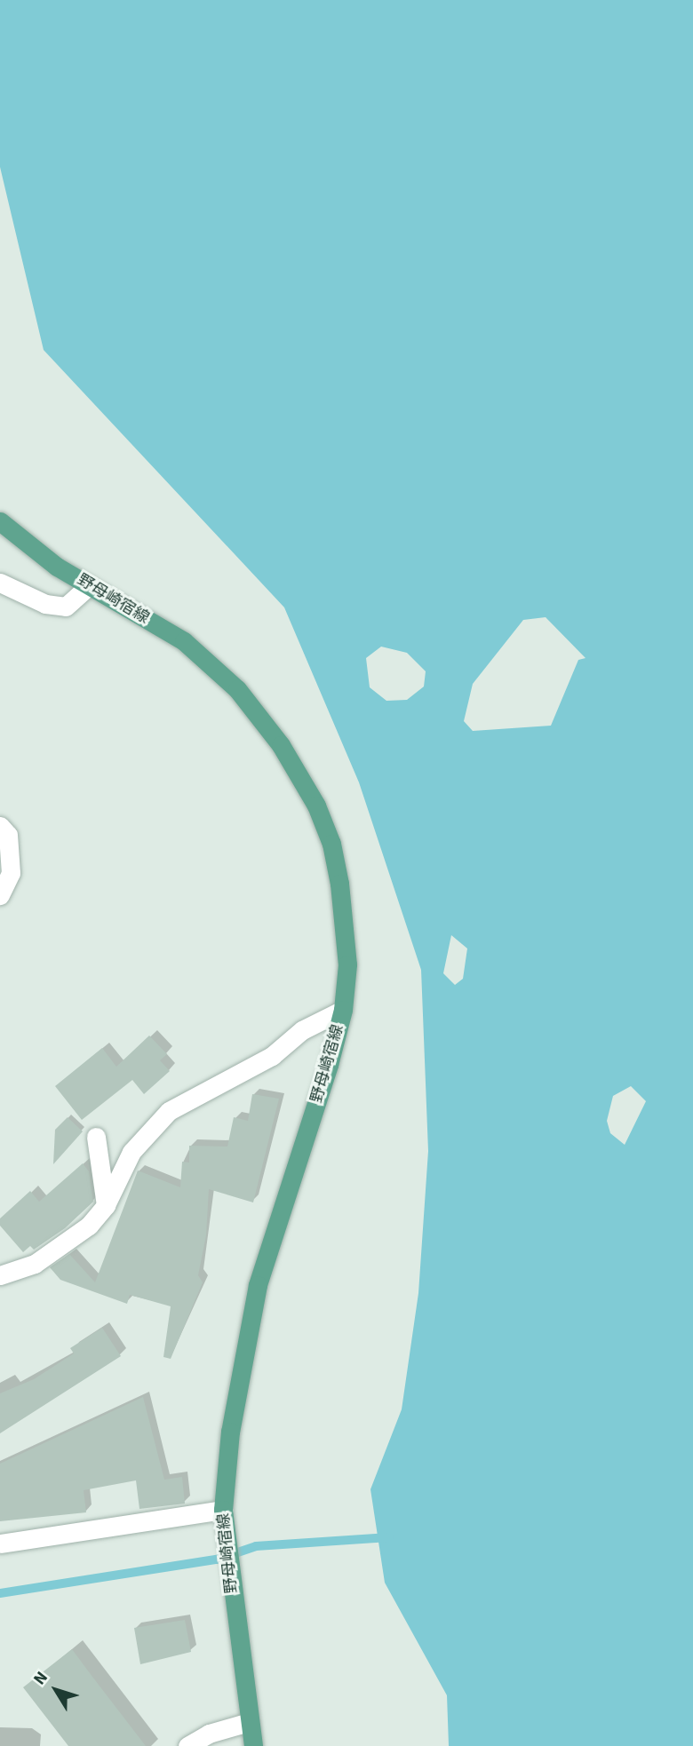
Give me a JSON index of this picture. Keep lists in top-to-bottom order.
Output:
{
  "streets": {
    "main road": ["野母崎宿線"]
  },
  "north": "top left"
}
